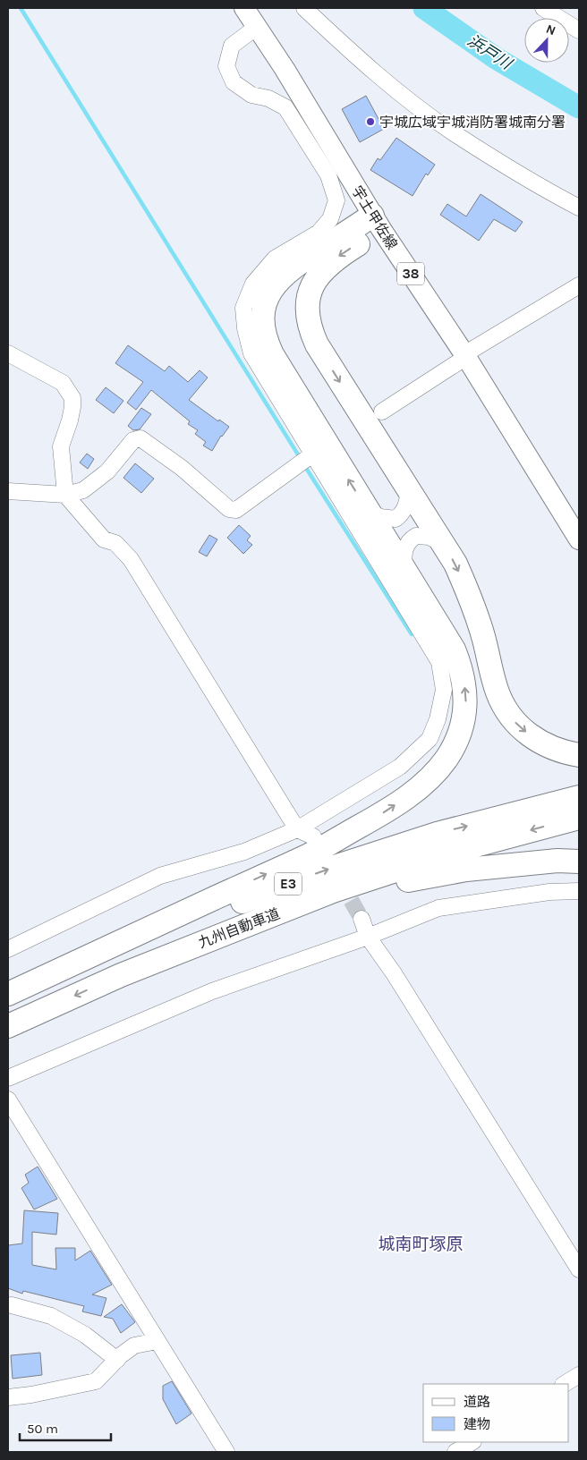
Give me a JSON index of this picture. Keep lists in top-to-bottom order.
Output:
{
  "streets": {
    "highway": ["E3", "九州自動車道"],
    "main road": ["宇土甲佐線", "38"]
  },
  "districts": ["城南町塚原"],
  "water": ["浜戸川"],
  "places": ["宇城広域宇城消防署城南分署"],
  "legend": ["道路", "建物"],
  "scale_bar": "50 m",
  "north": "top"
}
